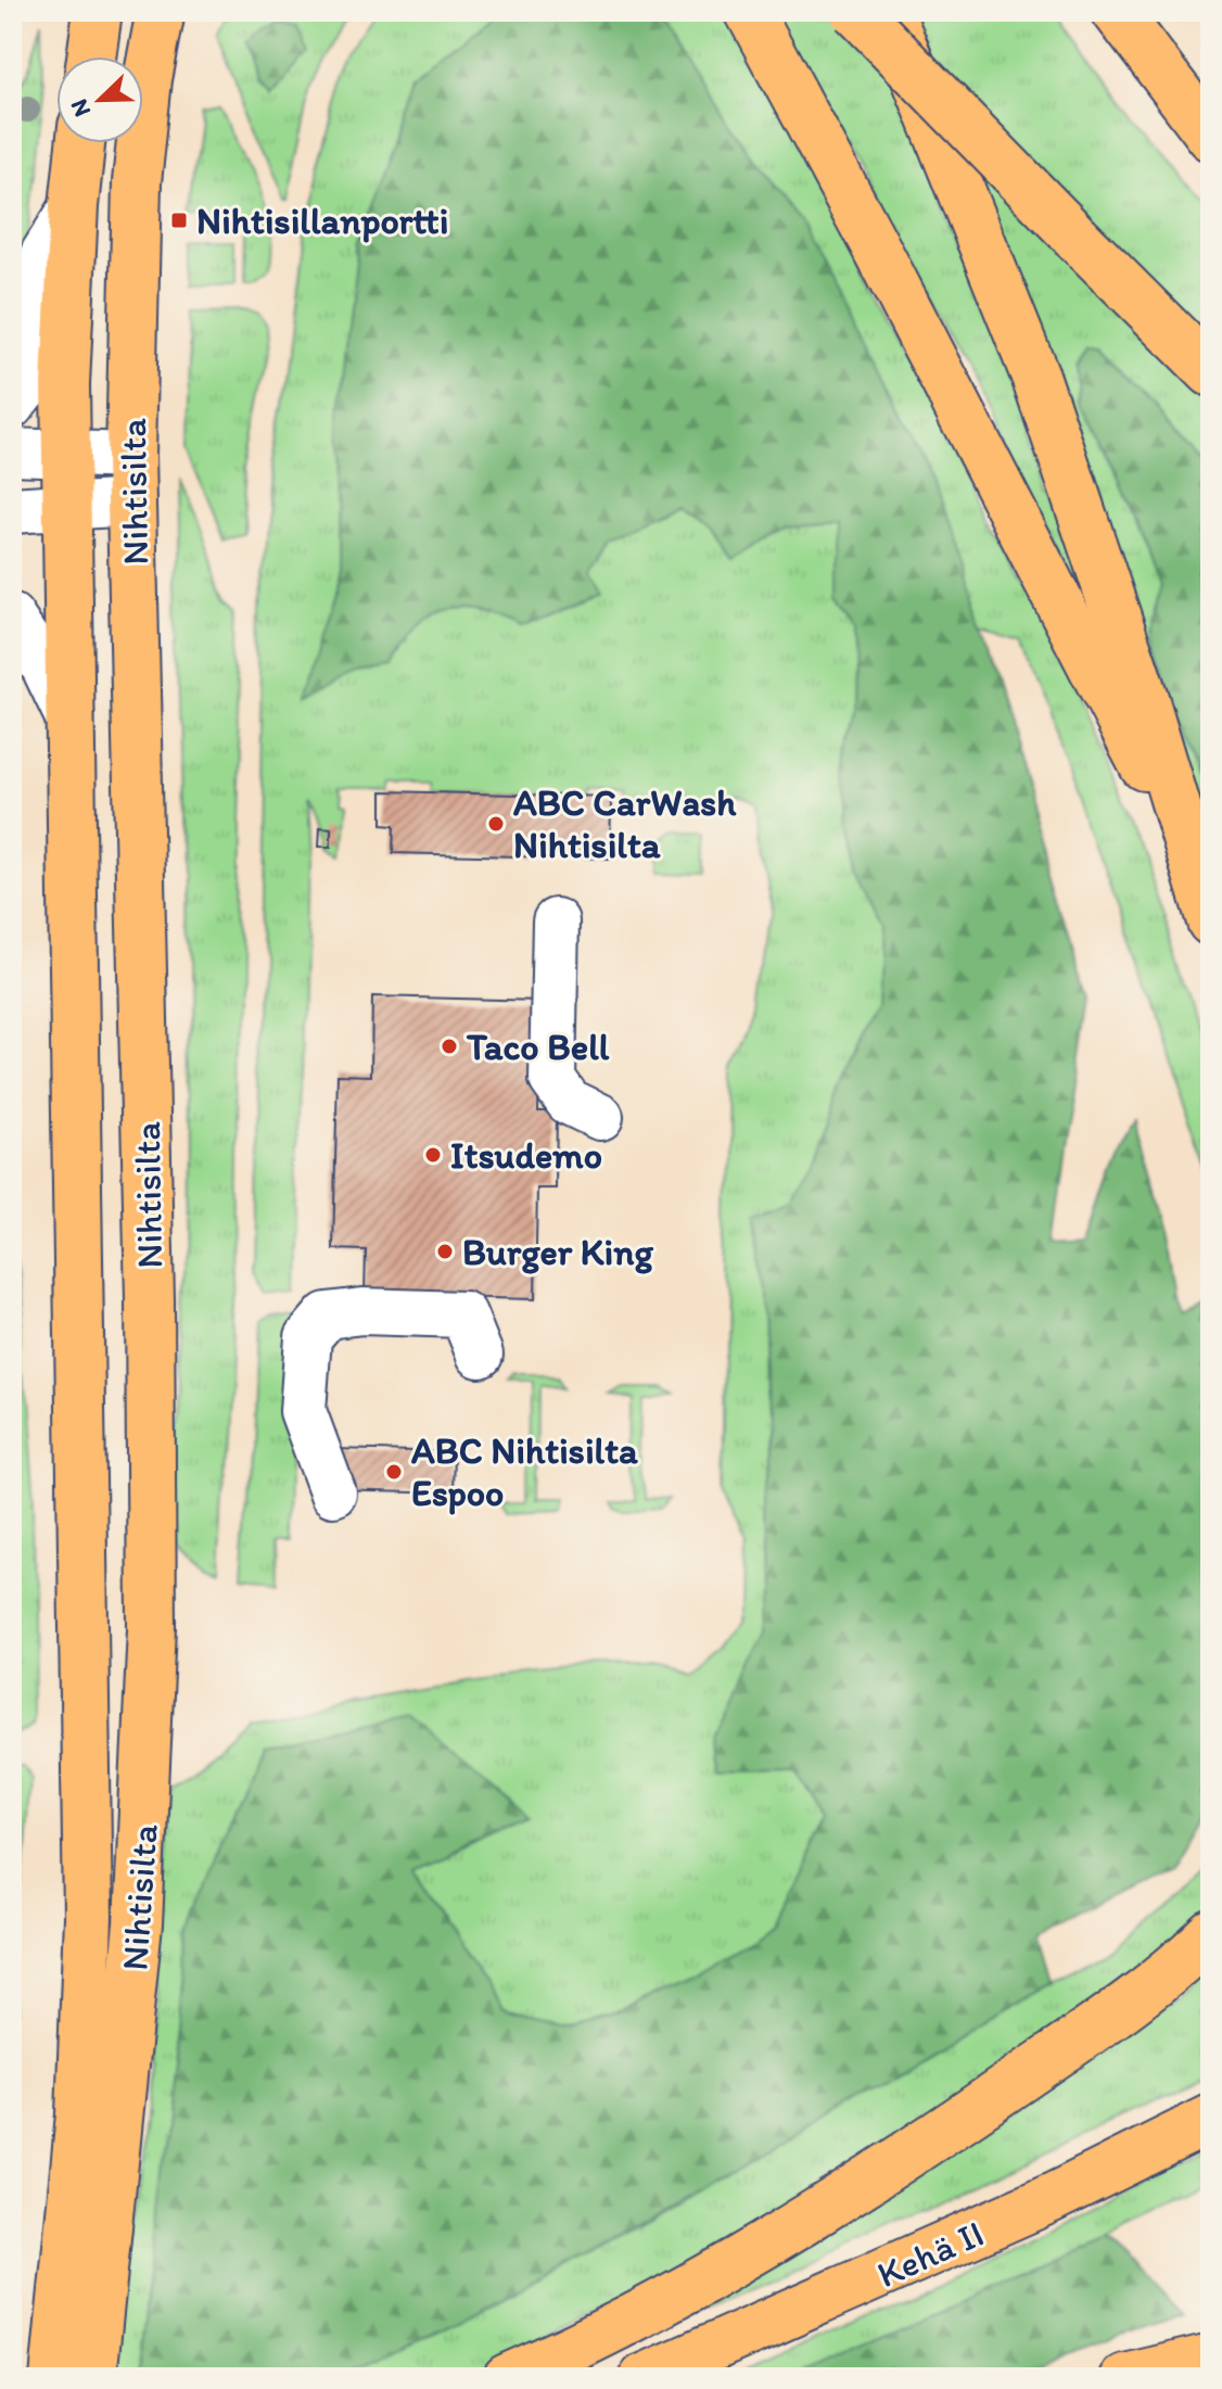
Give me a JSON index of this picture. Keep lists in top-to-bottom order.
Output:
{
  "streets": {
    "main road": ["Nihtisilta", "Kehä II"]
  },
  "places": {
    "transit": ["Nihtisillanportti"],
    "other": [
      "ABC CarWash Nihtisilta",
      "Taco Bell",
      "Itsudemo",
      "Burger King",
      "ABC Nihtisilta Espoo"
    ]
  },
  "north": "bottom left"
}
